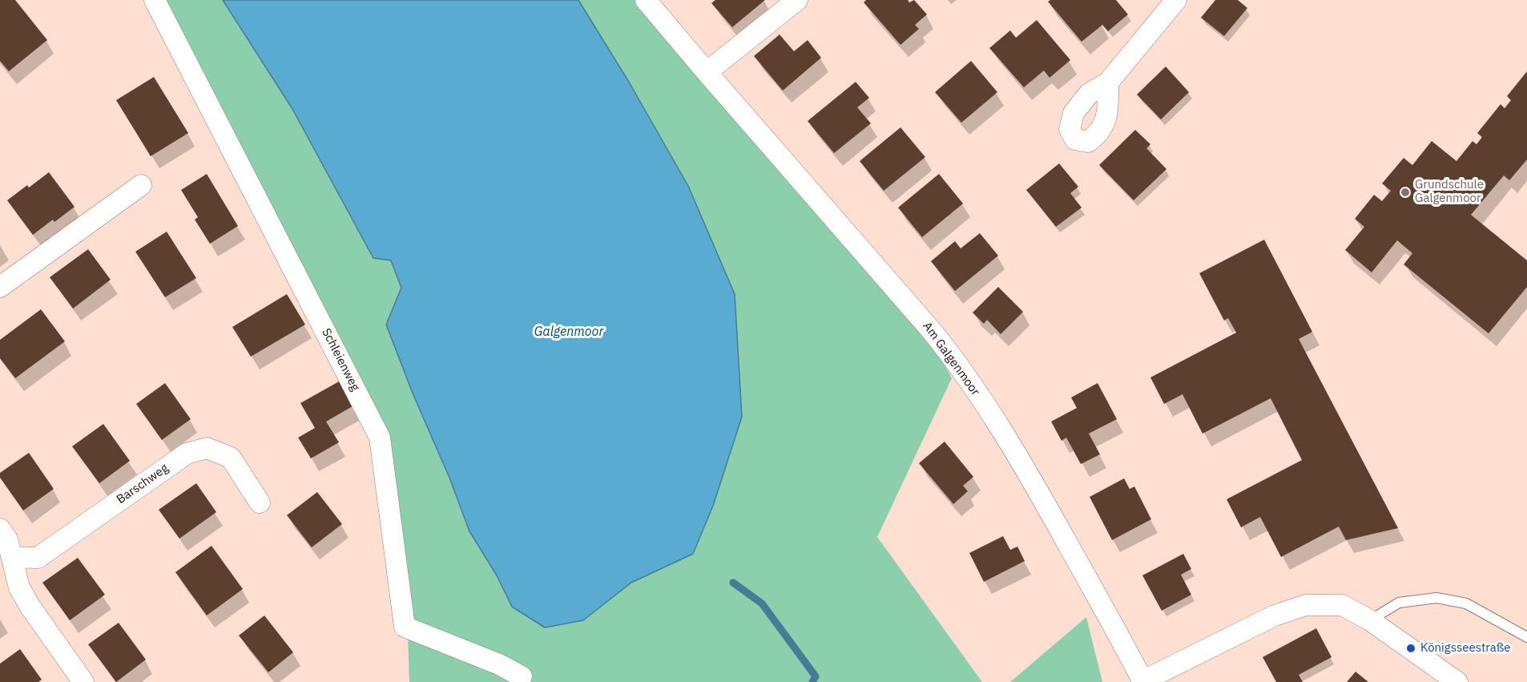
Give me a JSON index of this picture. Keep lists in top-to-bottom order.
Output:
{
  "streets": {
    "street": ["Am Galgenmoor", "Schleienweg", "Barschweg"]
  },
  "water": ["Galgenmoor"],
  "places": ["Grundschule Galgenmoor", "Königsseestraße"]
}
